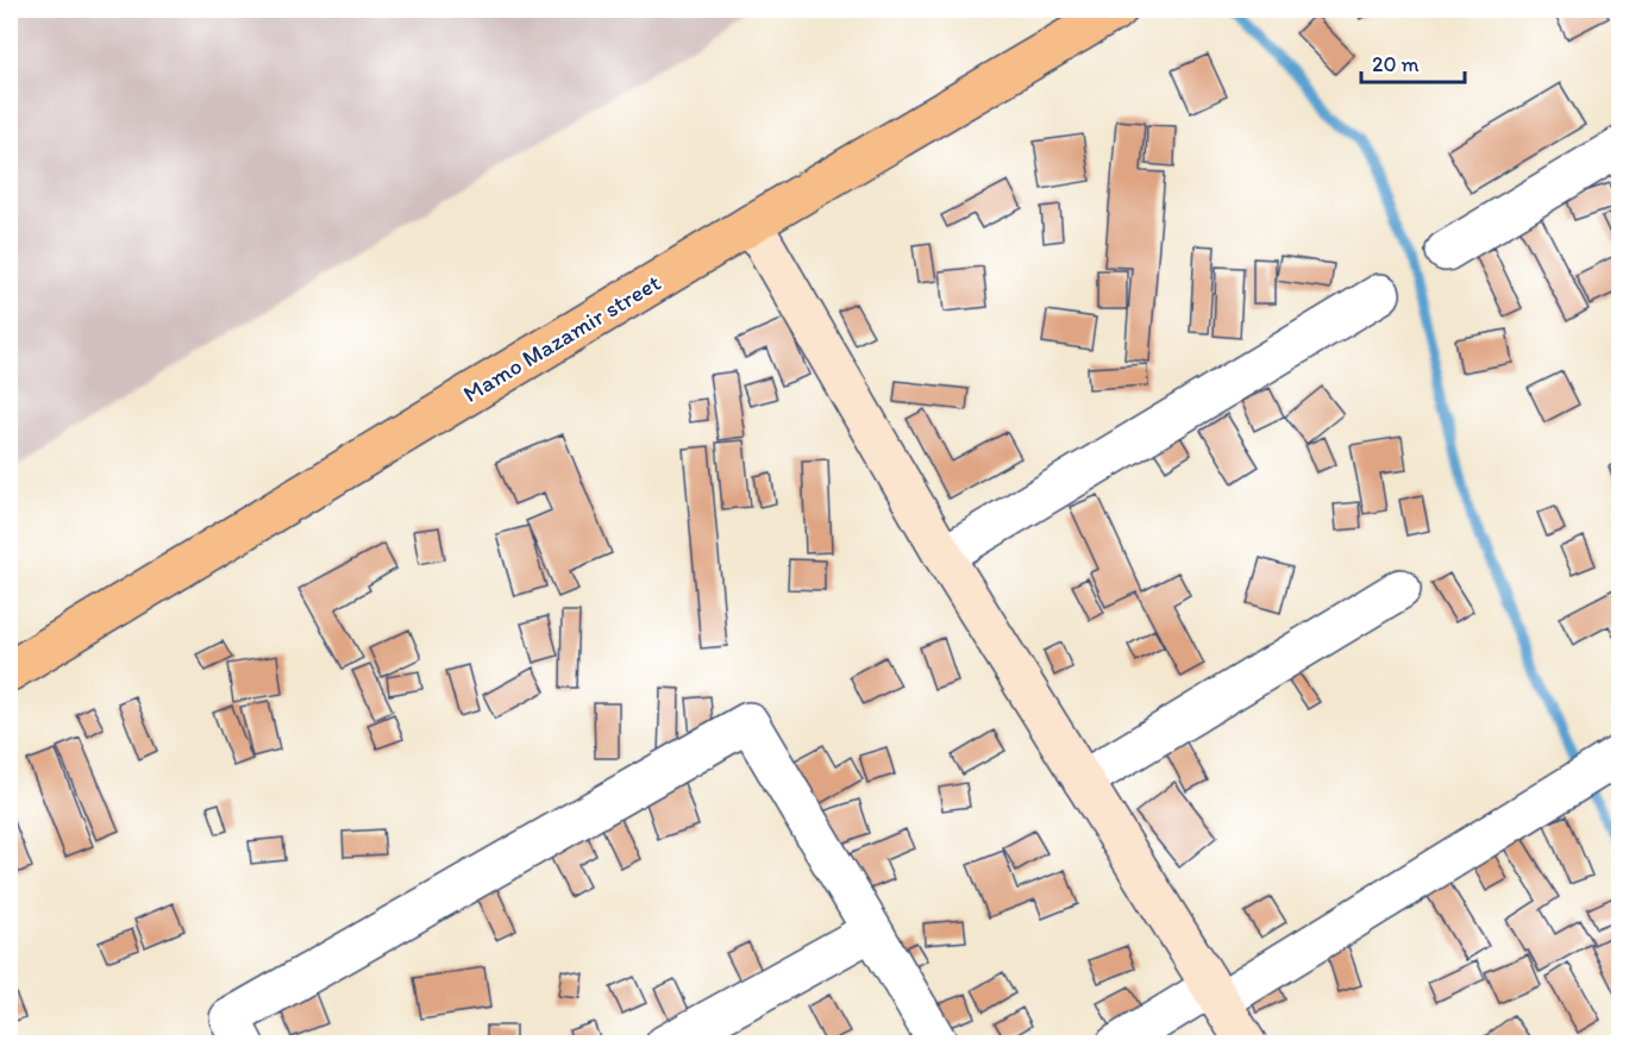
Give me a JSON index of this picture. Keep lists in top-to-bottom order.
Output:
{
  "streets": {
    "main road": ["Mamo Mazamir street"]
  },
  "scale_bar": "20 m"
}
